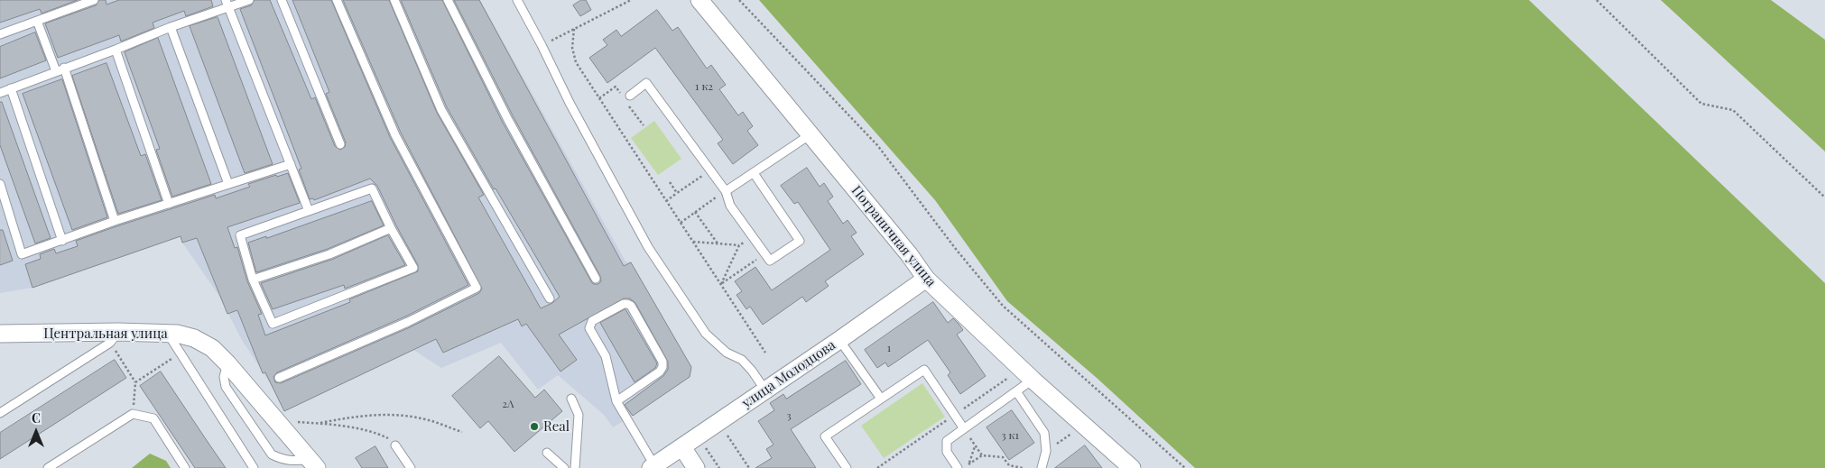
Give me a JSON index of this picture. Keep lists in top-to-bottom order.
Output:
{
  "streets": {
    "street": ["Пограничная улица", "Центральная улица", "улица Молодцова"]
  },
  "crossings": [
    ["Пограничная улица", "улица Молодцова"]
  ],
  "places": ["Real"],
  "house_numbers": [
    "1 к2",
    "1",
    "2А",
    "3",
    "3 к1"
  ],
  "north": "top"
}
